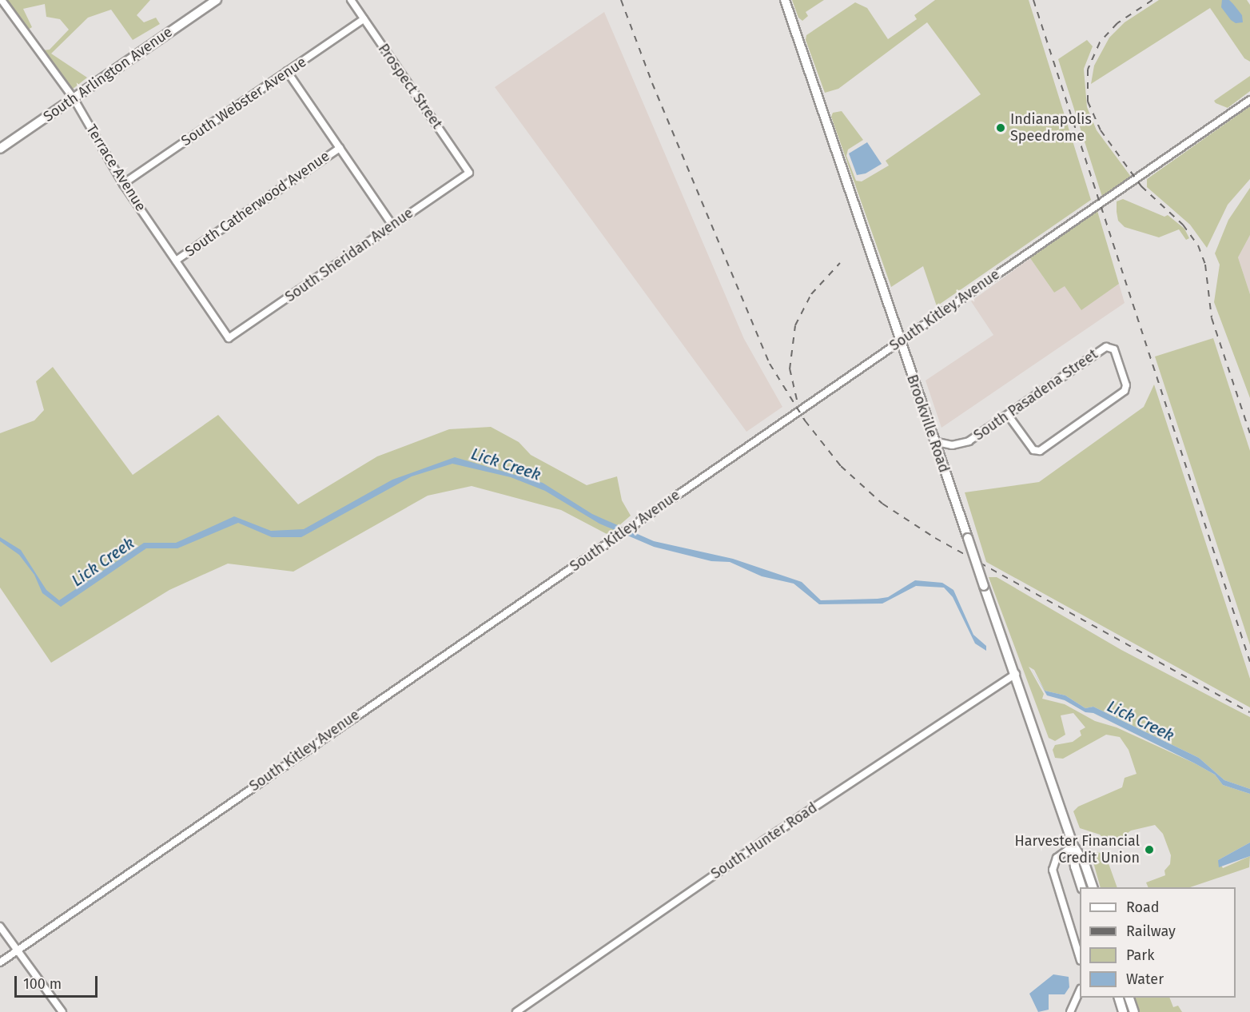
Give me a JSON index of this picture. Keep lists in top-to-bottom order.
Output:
{
  "streets": {
    "main road": ["South Arlington Avenue", "Brookville Road"],
    "street": [
      "Prospect Street",
      "South Webster Avenue",
      "Terrace Avenue",
      "South Catherwood Avenue",
      "South Sheridan Avenue",
      "South Kitley Avenue",
      "South Pasadena Street",
      "South Hunter Road"
    ]
  },
  "crossings": [
    ["South Arlington Avenue", "Terrace Avenue"],
    ["Prospect Street", "South Webster Avenue"],
    ["Prospect Street", "South Sheridan Avenue"],
    ["South Webster Avenue", "Terrace Avenue"],
    ["Terrace Avenue", "South Catherwood Avenue"],
    ["Terrace Avenue", "South Sheridan Avenue"],
    ["South Kitley Avenue", "Brookville Road"],
    ["South Pasadena Street", "Brookville Road"],
    ["Brookville Road", "South Hunter Road"]
  ],
  "water": ["Lick Creek"],
  "places": ["Indianapolis Speedrome", "Harvester Financial Credit Union"],
  "legend": [
    "Road",
    "Railway",
    "Park",
    "Water"
  ],
  "scale_bar": "100 m"
}
